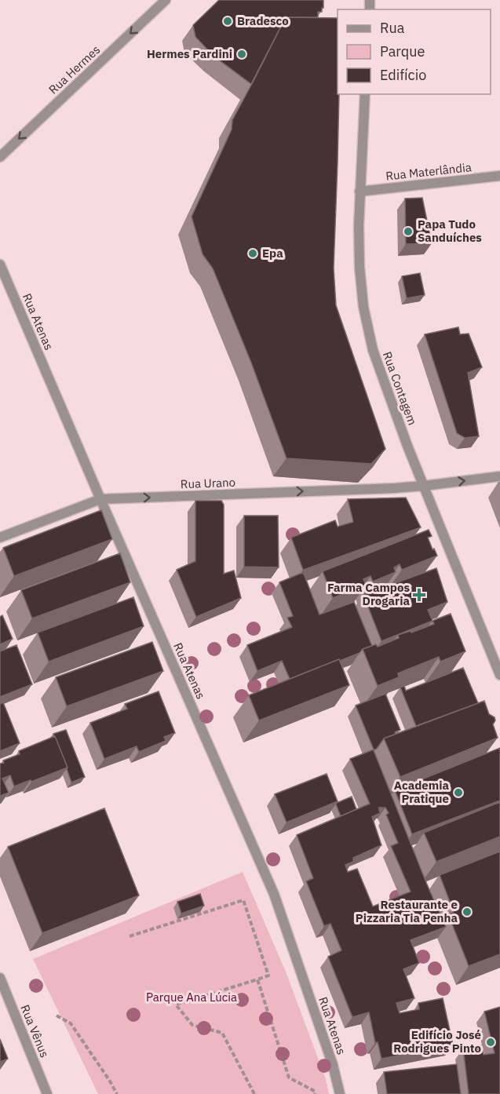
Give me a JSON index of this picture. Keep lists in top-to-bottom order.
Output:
{
  "streets": {
    "street": [
      "Rua Hermes",
      "Rua Materlândia",
      "Rua Atenas",
      "Rua Contagem",
      "Rua Urano",
      "Rua Vênus"
    ]
  },
  "crossings": [
    ["Rua Materlândia", "Rua Contagem"],
    ["Rua Atenas", "Rua Urano"],
    ["Rua Contagem", "Rua Urano"]
  ],
  "one_way": ["Rua Hermes", "Rua Urano"],
  "parks": ["Parque Ana Lúcia"],
  "places": {
    "other": [
      "Bradesco",
      "Hermes Pardini",
      "Papa Tudo Sanduíches",
      "Epa",
      "Academia Pratique",
      "Restaurante e Pizzaria Tia Penha",
      "Edifício José Rodrigues Pinto"
    ],
    "health": ["Farma Campos Drogaria"]
  },
  "legend": ["Rua", "Parque", "Edifício"]
}
